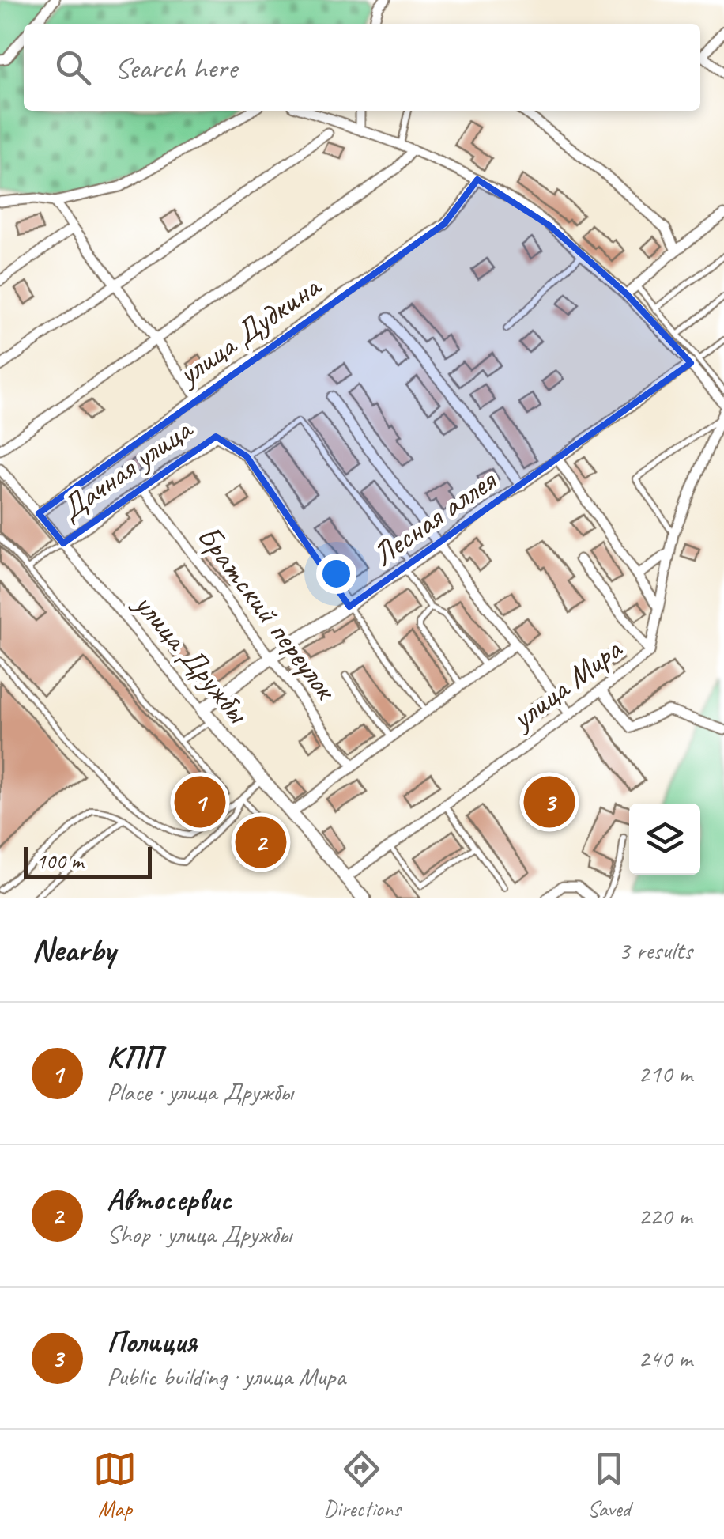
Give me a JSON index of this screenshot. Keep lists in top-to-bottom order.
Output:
{
  "streets": {
    "street": [
      "улица Дудкина",
      "Дачная улица",
      "Лесная аллея",
      "Братский переулок",
      "улица Дружбы",
      "улица Мира"
    ]
  },
  "crossings": [
    ["улица Дудкина", "улица Дружбы"],
    ["Дачная улица", "Братский переулок"],
    ["Дачная улица", "улица Дружбы"],
    ["Лесная аллея", "Братский переулок"],
    ["Лесная аллея", "улица Дружбы"],
    ["улица Дружбы", "улица Мира"]
  ],
  "scale_bar": "100 m",
  "page": {
    "search": "Search here",
    "pins": ["1", "3", "2"],
    "scale": "100 m",
    "heading": ["Nearby", "3 results"],
    "list": [
      {
        "mark": "1",
        "name": "КПП",
        "note": "Place · улица Дружбы",
        "value": "210 m"
      },
      {
        "mark": "2",
        "name": "Автосервис",
        "note": "Shop · улица Дружбы",
        "value": "220 m"
      },
      {
        "mark": "3",
        "name": "Полиция",
        "note": "Public building · улица Мира",
        "value": "240 m"
      }
    ],
    "nav": ["Map", "Directions", "Saved"]
  }
}
